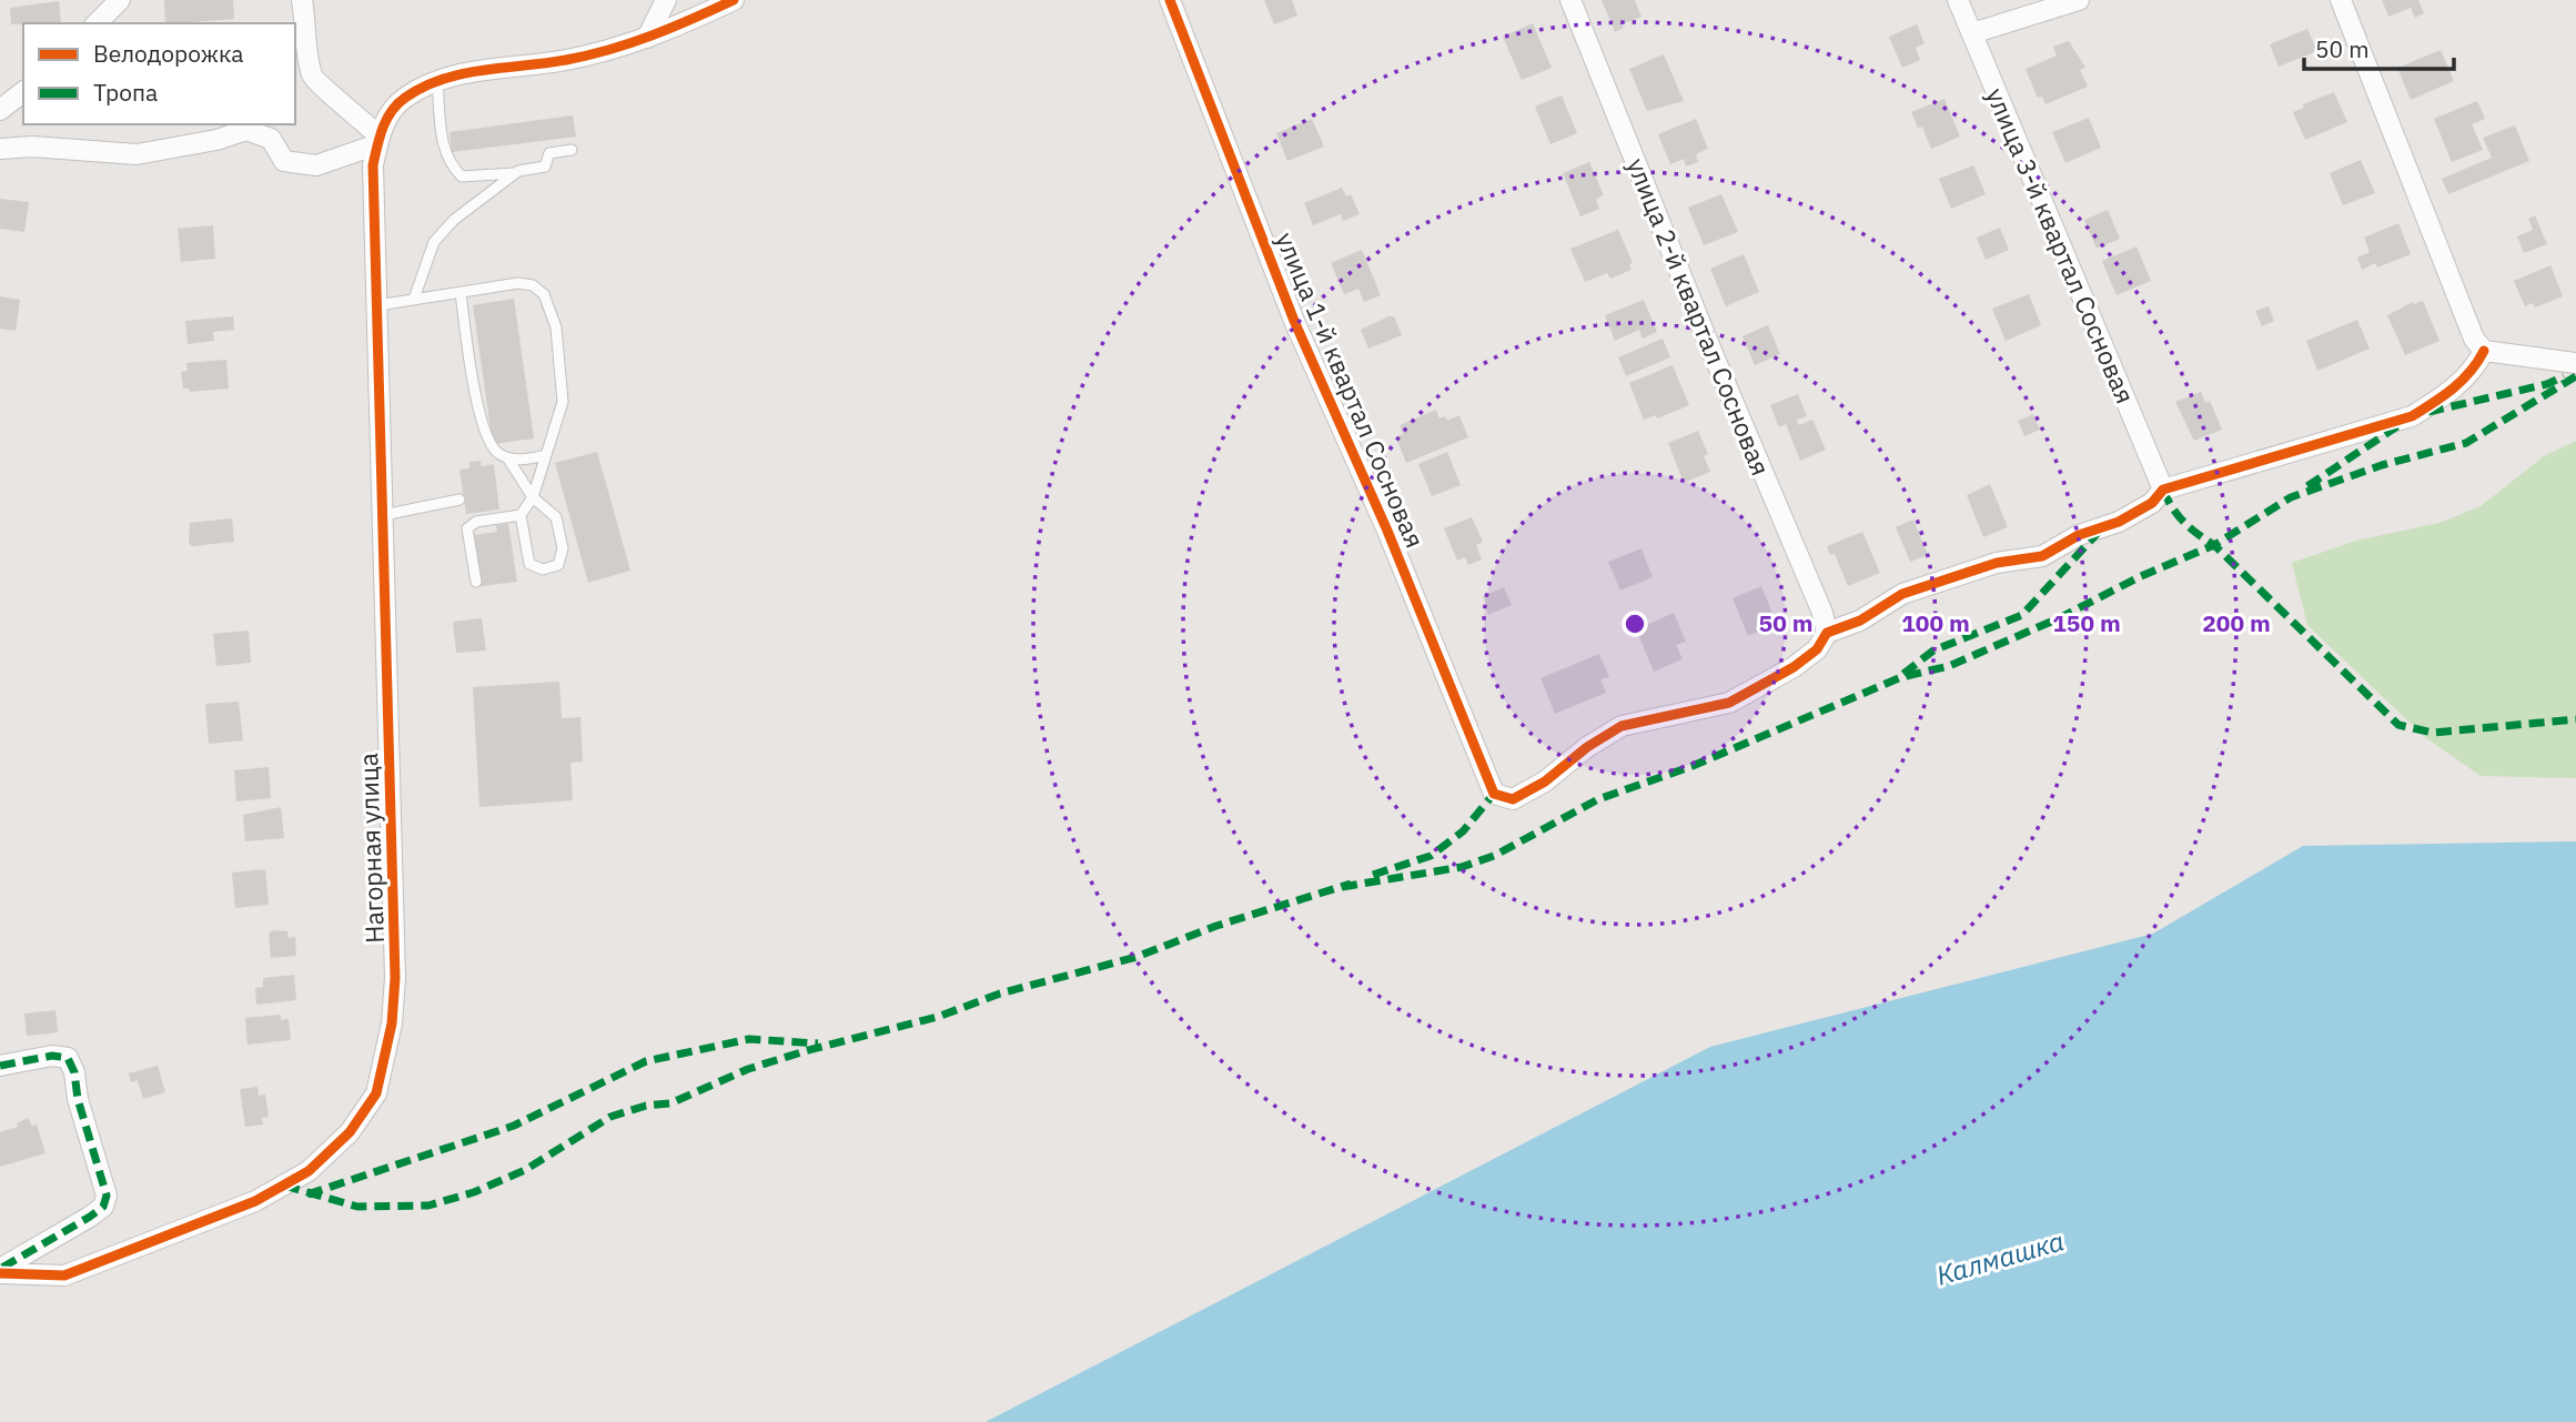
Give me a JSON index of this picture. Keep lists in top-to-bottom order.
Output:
{
  "streets": {
    "street": [
      "улица 3-й квартал Сосновая",
      "улица 2-й квартал Сосновая",
      "улица 1-й квартал Сосновая",
      "Нагорная улица"
    ]
  },
  "crossings": [
    ["улица 2-й квартал Сосновая", "улица 1-й квартал Сосновая"]
  ],
  "water": ["Калмашка"],
  "legend": ["Велодорожка", "Тропа"],
  "scale_bar": "50 m",
  "rings": [
    "50 m",
    "100 m",
    "150 m",
    "200 m"
  ]
}
